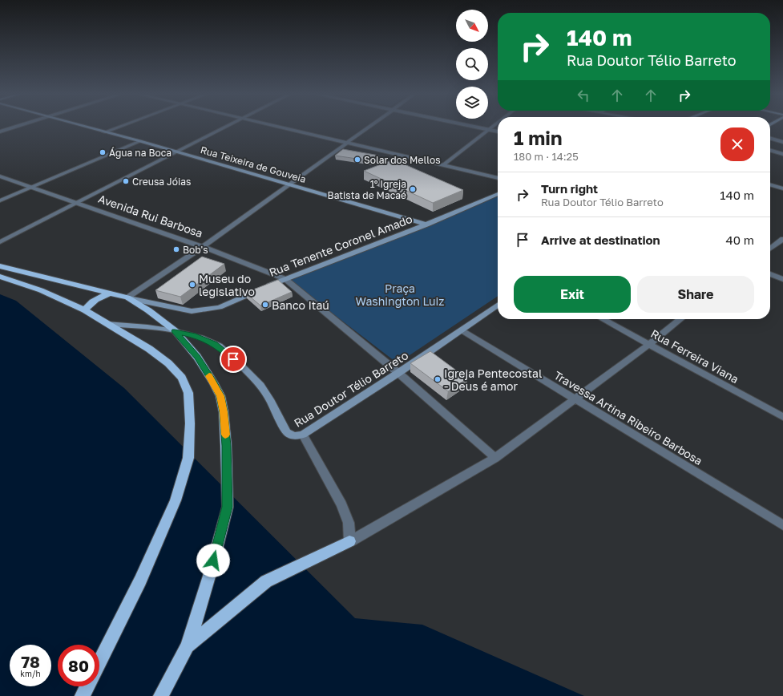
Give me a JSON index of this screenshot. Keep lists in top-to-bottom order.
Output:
{
  "streets": {
    "main road": ["Rua Teixeira de Gouveia", "Rua Tenente Coronel Amado", "Rua Doutor Télio Barreto"],
    "street": ["Avenida Rui Barbosa", "Rua Ferreira Viana", "Travessa Artina Ribeiro Barbosa"]
  },
  "crossings": [
    ["Rua Teixeira de Gouveia", "Rua Tenente Coronel Amado"],
    ["Avenida Rui Barbosa", "Rua Tenente Coronel Amado"],
    ["Avenida Rui Barbosa", "Rua Doutor Télio Barreto"],
    ["Rua Doutor Télio Barreto", "Travessa Artina Ribeiro Barbosa"]
  ],
  "parks": ["Praça Washington Luiz"],
  "places": [
    "Água na Boca",
    "Solar dos Mellos",
    "Creusa Jóias",
    "1° Igreja Batista de Macaé",
    "Bob's",
    "Museu do legislativo",
    "Banco Itaú",
    "Igreja Pentecostal - Deus é amor"
  ],
  "north": "bottom right",
  "page": {
    "turn": ["140 m", "Rua Doutor Télio Barreto"],
    "heading": ["1 min", "180 m · 14:25"],
    "list": [
      {
        "name": "Turn right",
        "note": "Rua Doutor Télio Barreto",
        "value": "140 m"
      },
      {
        "name": "Arrive at destination",
        "value": "40 m"
      }
    ],
    "buttons": ["Exit", "Share"],
    "speed": "78 km/h",
    "limit": "80"
  }
}
